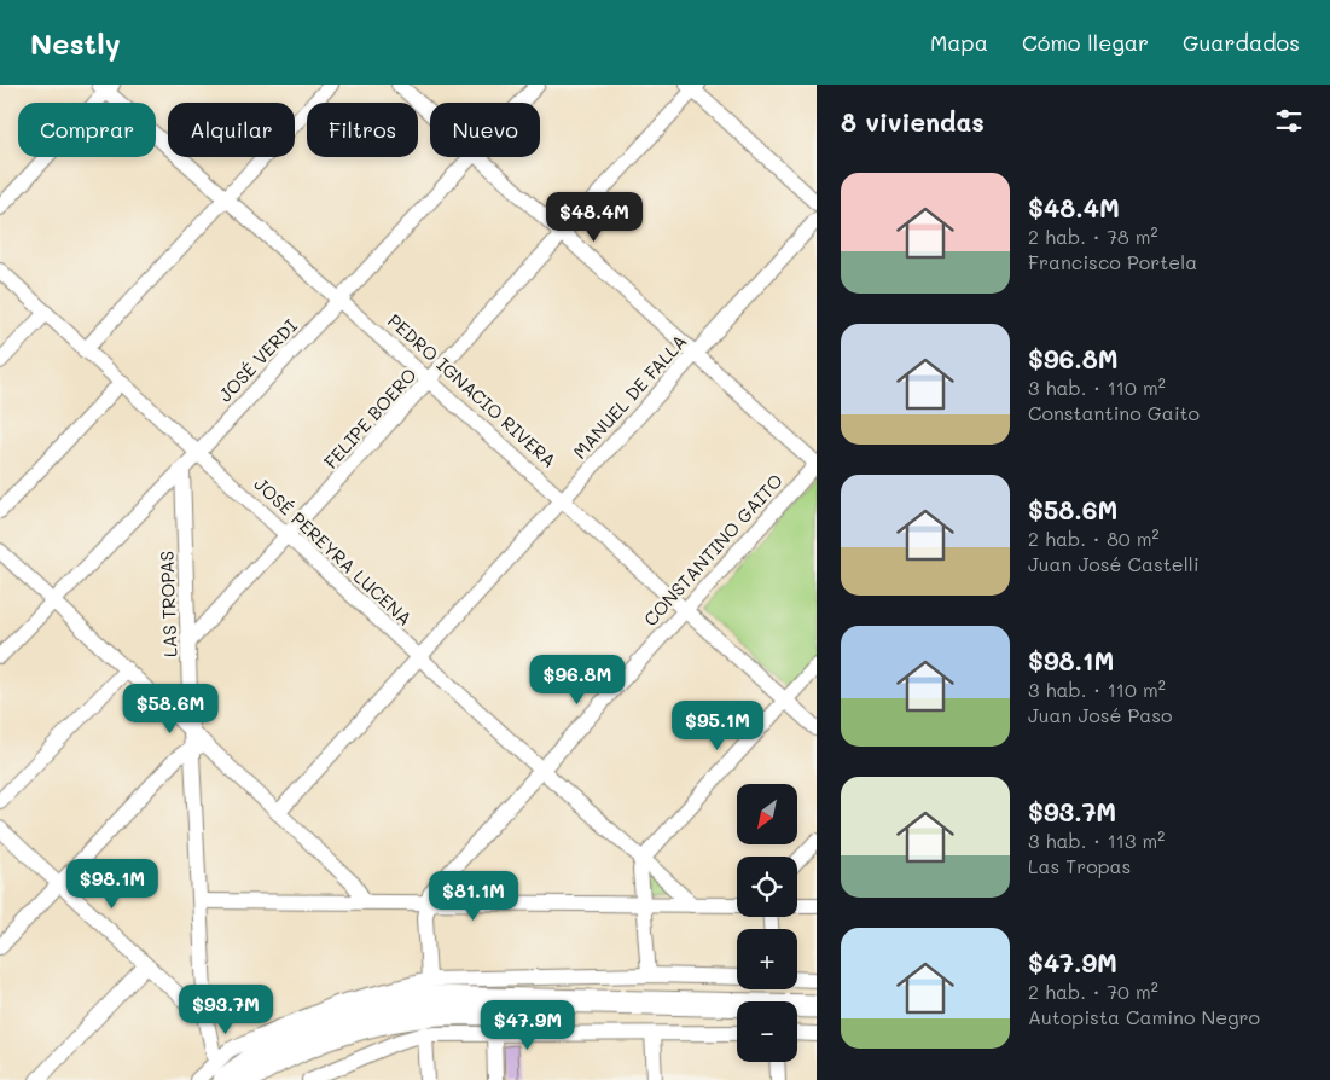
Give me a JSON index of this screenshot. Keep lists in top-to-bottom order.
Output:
{
  "streets": {
    "street": [
      "JOSÉ VERDI",
      "PEDRO IGNACIO RIVERA",
      "MANUEL DE FALLA",
      "FELIPE BOERO",
      "CONSTANTINO GAITO",
      "JOSÉ PEREYRA LUCENA",
      "LAS TROPAS"
    ]
  },
  "crossings": [
    ["JOSÉ VERDI", "PEDRO IGNACIO RIVERA"],
    ["JOSÉ VERDI", "JOSÉ PEREYRA LUCENA"],
    ["JOSÉ VERDI", "LAS TROPAS"],
    ["PEDRO IGNACIO RIVERA", "MANUEL DE FALLA"],
    ["PEDRO IGNACIO RIVERA", "FELIPE BOERO"],
    ["PEDRO IGNACIO RIVERA", "CONSTANTINO GAITO"],
    ["MANUEL DE FALLA", "JOSÉ PEREYRA LUCENA"],
    ["FELIPE BOERO", "JOSÉ PEREYRA LUCENA"],
    ["FELIPE BOERO", "LAS TROPAS"],
    ["CONSTANTINO GAITO", "JOSÉ PEREYRA LUCENA"]
  ],
  "north": "bottom left",
  "page": {
    "header": "Nestly",
    "nav": ["Mapa", "Cómo llegar", "Guardados"],
    "heading": "8 viviendas",
    "chip": [
      "Comprar",
      "Alquilar",
      "Filtros",
      "Nuevo"
    ],
    "list": [
      {
        "name": "$48.4M",
        "note": "2 hab. · 78 m² · Francisco Portela"
      },
      {
        "name": "$96.8M",
        "note": "3 hab. · 110 m² · Constantino Gaito"
      },
      {
        "name": "$58.6M",
        "note": "2 hab. · 80 m² · Juan José Castelli"
      },
      {
        "name": "$98.1M",
        "note": "3 hab. · 110 m² · Juan José Paso"
      },
      {
        "name": "$93.7M",
        "note": "3 hab. · 113 m² · Las Tropas"
      },
      {
        "name": "$47.9M",
        "note": "2 hab. · 70 m² · Autopista Camino Negro"
      }
    ],
    "price": [
      "$48.4M",
      "$96.8M",
      "$58.6M",
      "$95.1M",
      "$98.1M",
      "$81.1M",
      "$93.7M",
      "$47.9M"
    ],
    "map_buttons": ["+", "−"]
  }
}
